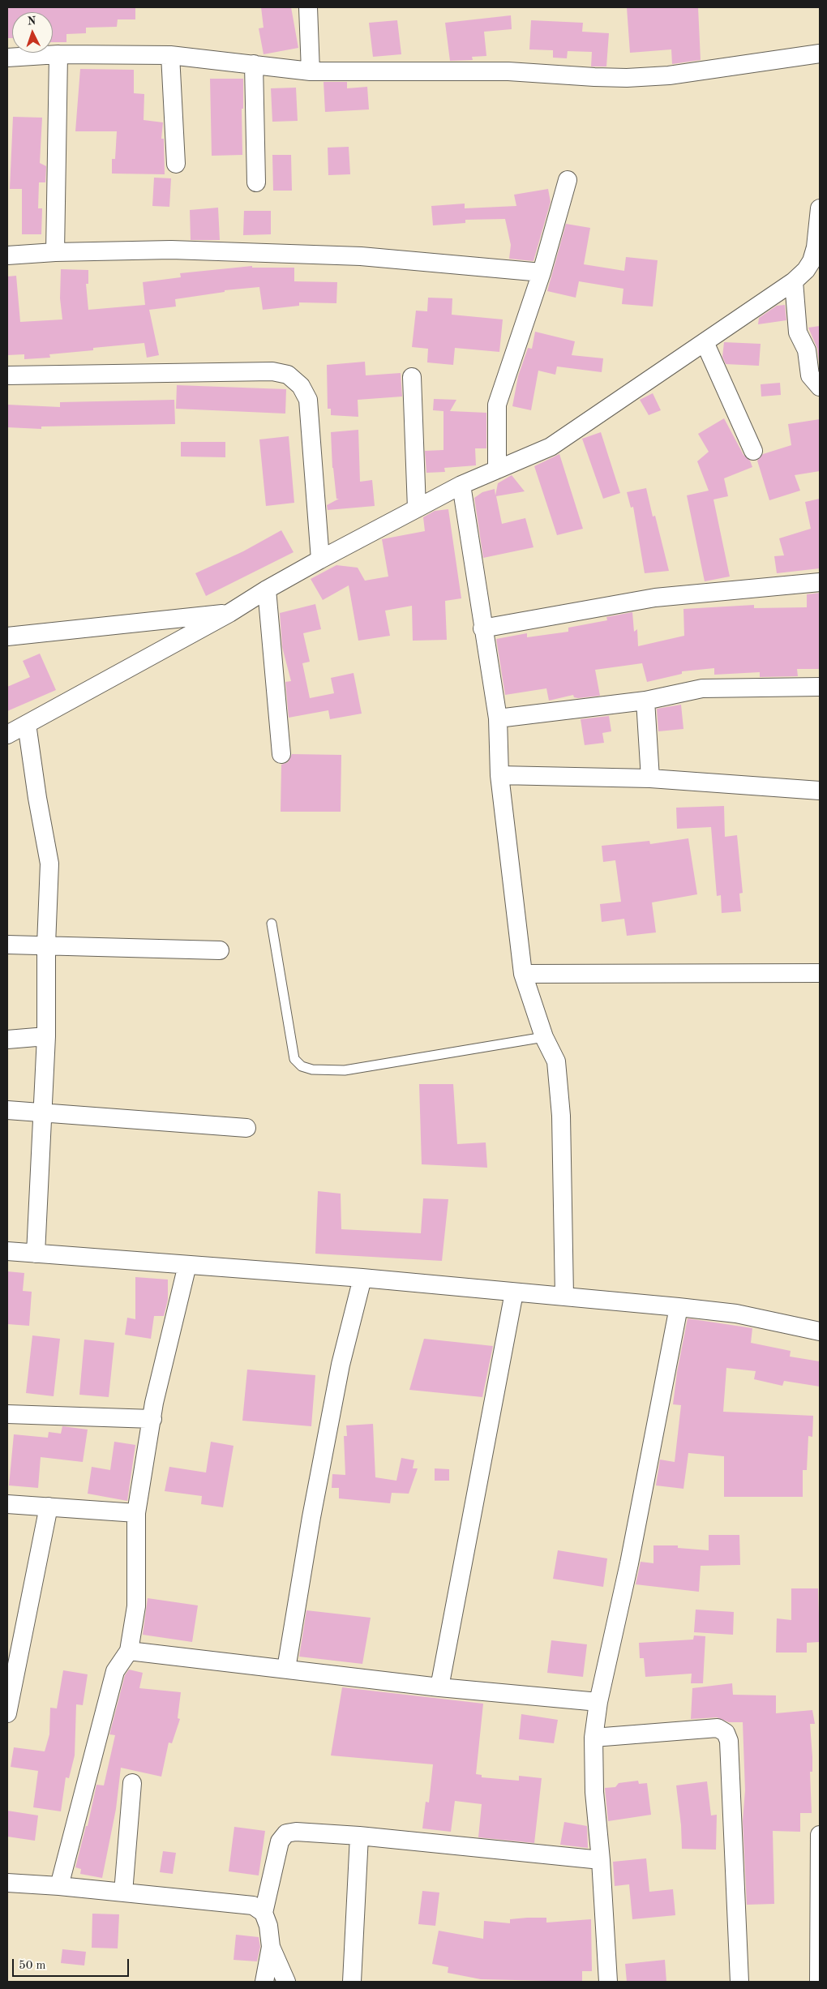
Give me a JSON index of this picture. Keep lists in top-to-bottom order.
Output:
{
  "scale_bar": "50 m",
  "north": "top"
}
